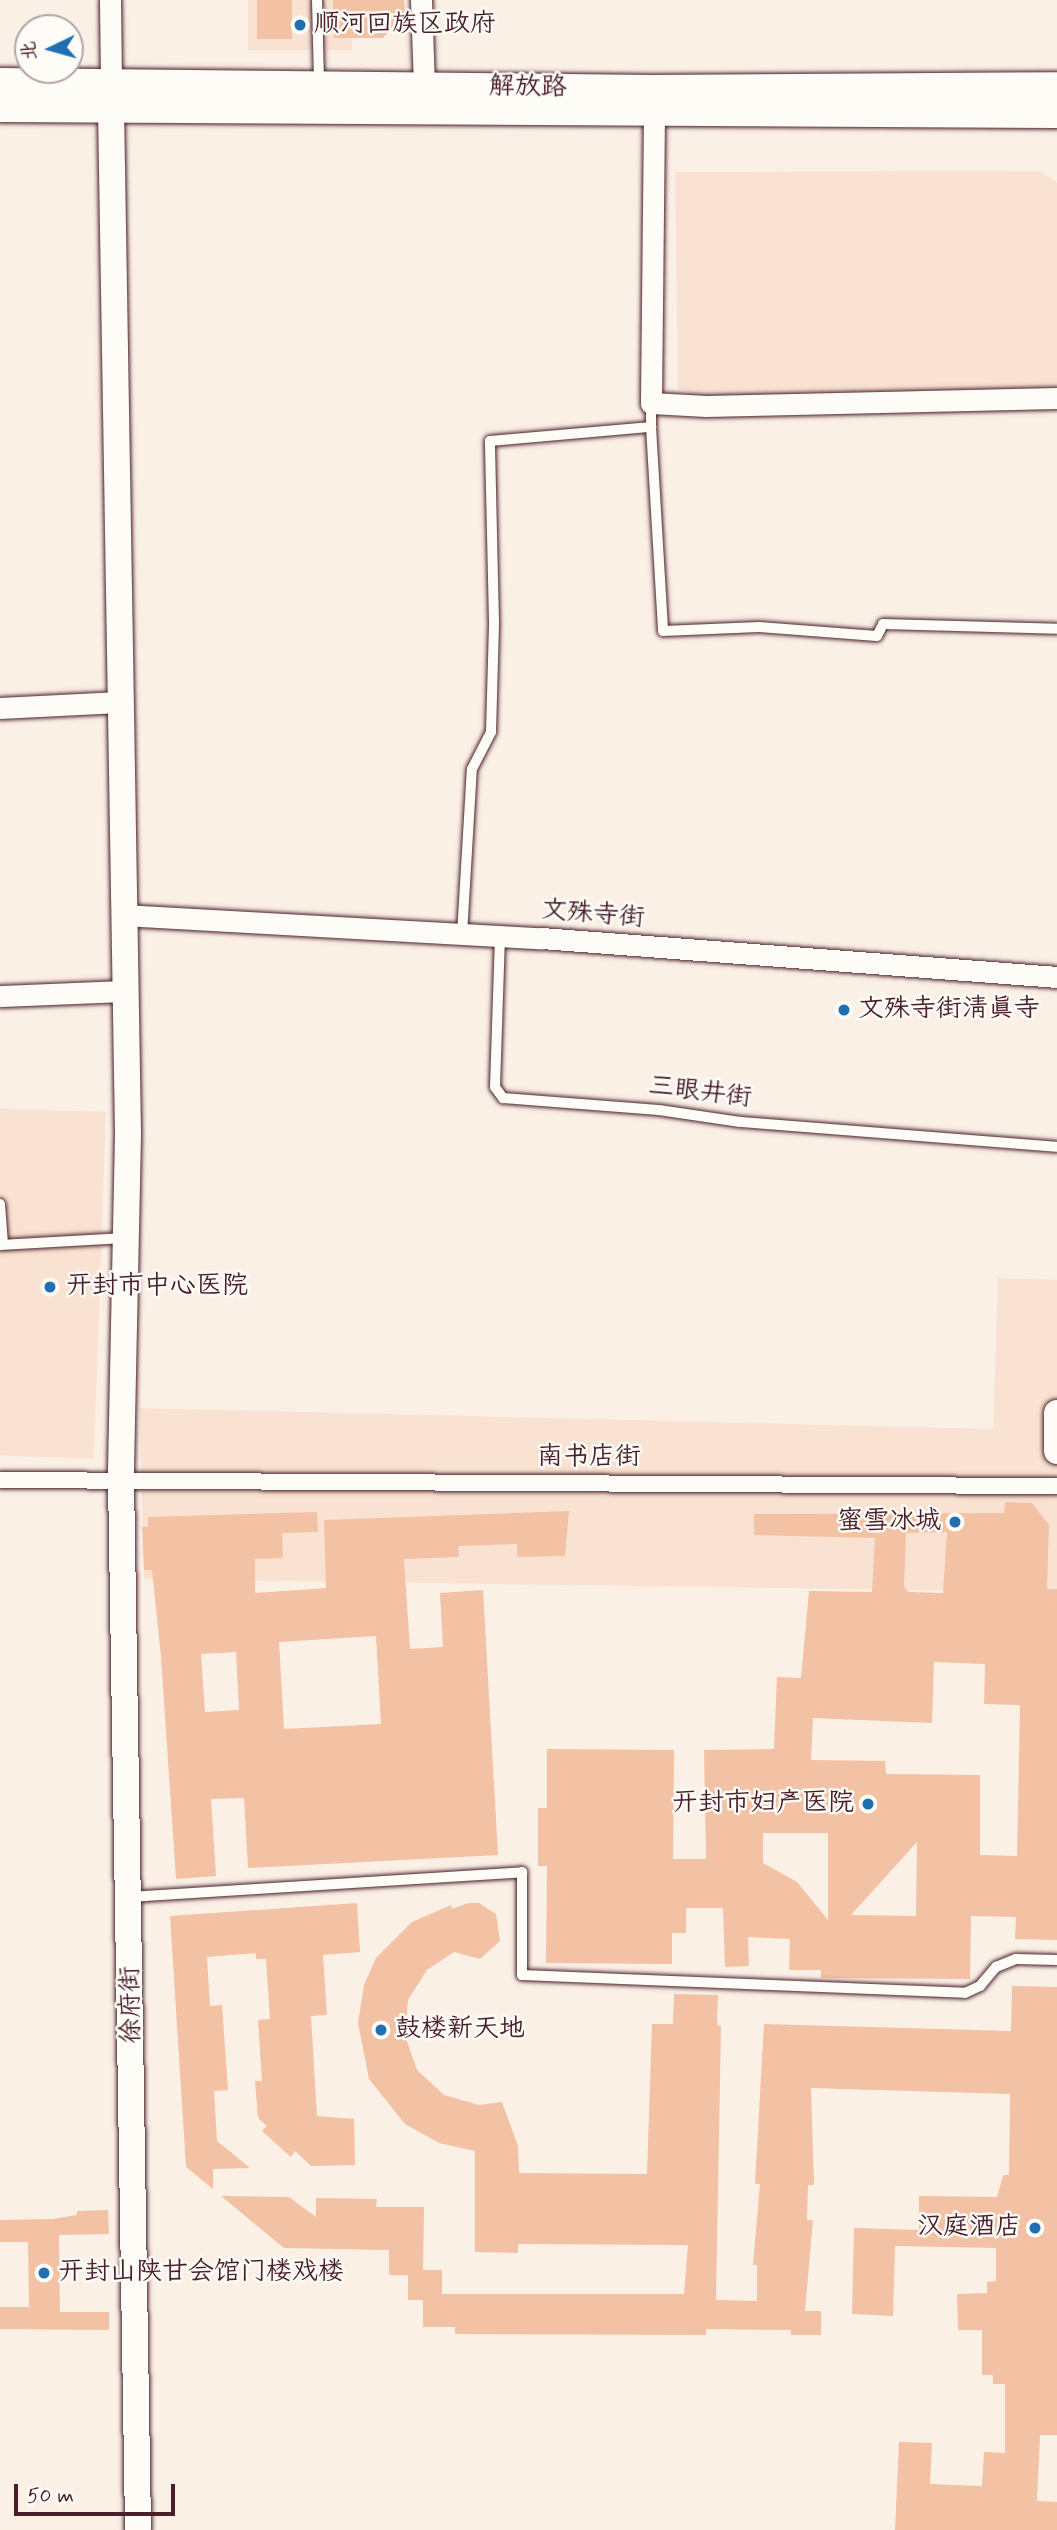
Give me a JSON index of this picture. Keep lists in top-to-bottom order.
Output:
{
  "streets": {
    "main road": ["解放路"],
    "street": ["文殊寺街", "南书店街", "徐府街"],
    "lane": ["三眼井街"]
  },
  "crossings": [
    ["解放路", "徐府街"],
    ["文殊寺街", "三眼井街"],
    ["文殊寺街", "徐府街"],
    ["南书店街", "徐府街"]
  ],
  "places": [
    "顺河回族区政府",
    "文殊寺街清真寺",
    "开封市中心医院",
    "蜜雪冰城",
    "开封市妇产医院",
    "鼓楼新天地",
    "汉庭酒店",
    "开封山陕甘会馆门楼戏楼"
  ],
  "scale_bar": "50 m",
  "north": "left"
}
